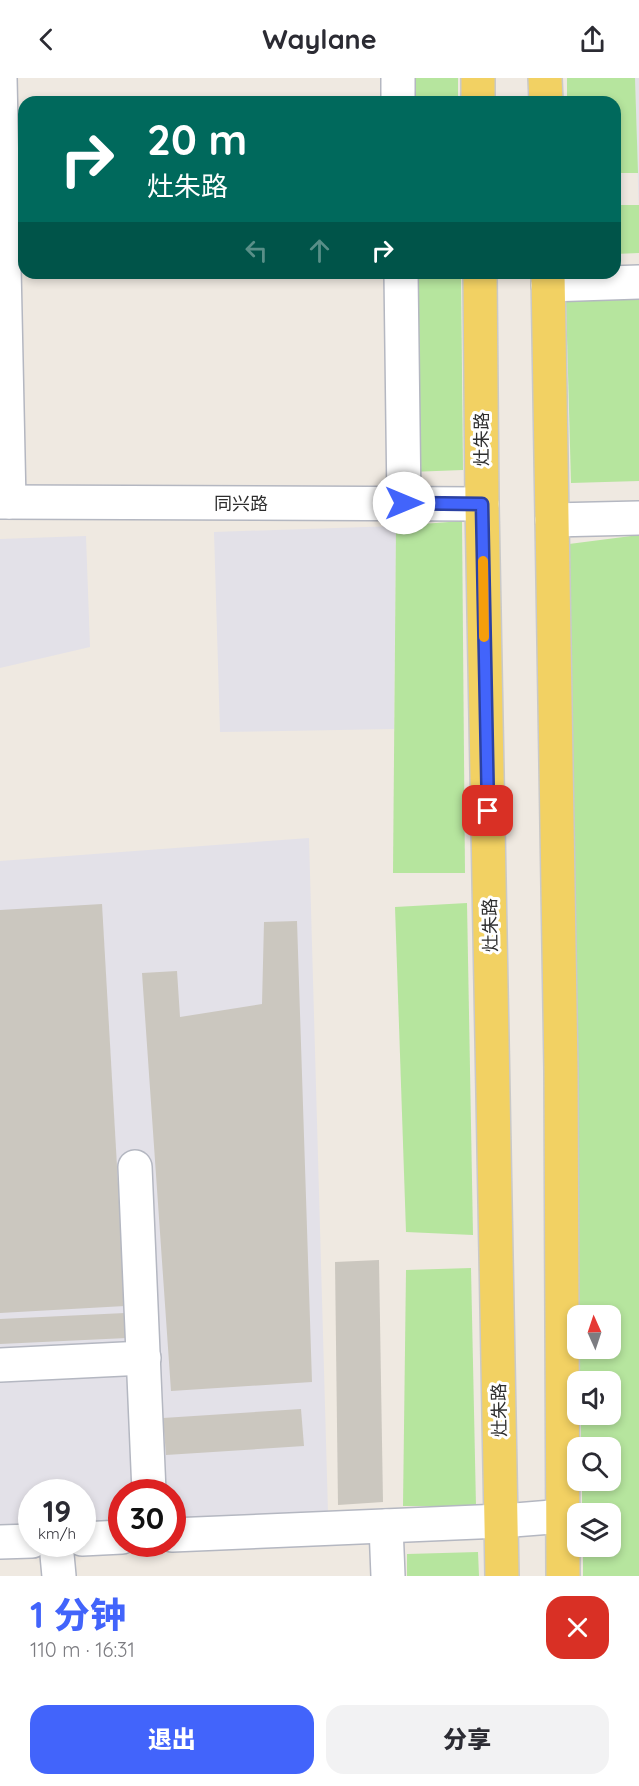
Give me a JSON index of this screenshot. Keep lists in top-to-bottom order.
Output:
{
  "streets": {
    "main road": ["灶朱路"],
    "street": ["同兴路"]
  },
  "crossings": [
    ["灶朱路", "同兴路"]
  ],
  "north": "top",
  "page": {
    "header": "Waylane",
    "turn": ["20 m", "灶朱路"],
    "speed": "19 km/h",
    "limit": "30",
    "heading": ["1 分钟", "110 m · 16:31"],
    "buttons": ["退出", "分享"]
  }
}
